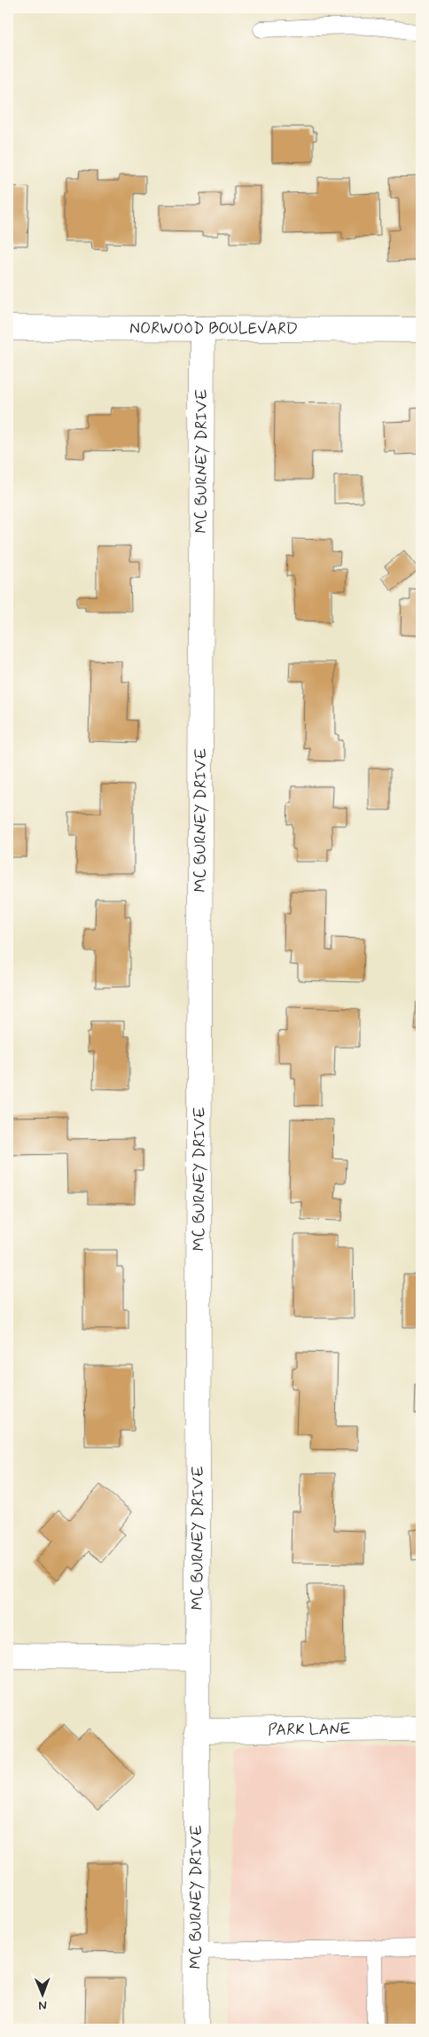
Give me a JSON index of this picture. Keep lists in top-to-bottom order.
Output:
{
  "streets": {
    "street": ["NORWOOD BOULEVARD", "MC BURNEY DRIVE", "PARK LANE"]
  },
  "crossings": [
    ["NORWOOD BOULEVARD", "MC BURNEY DRIVE"],
    ["MC BURNEY DRIVE", "PARK LANE"]
  ],
  "north": "bottom"
}
